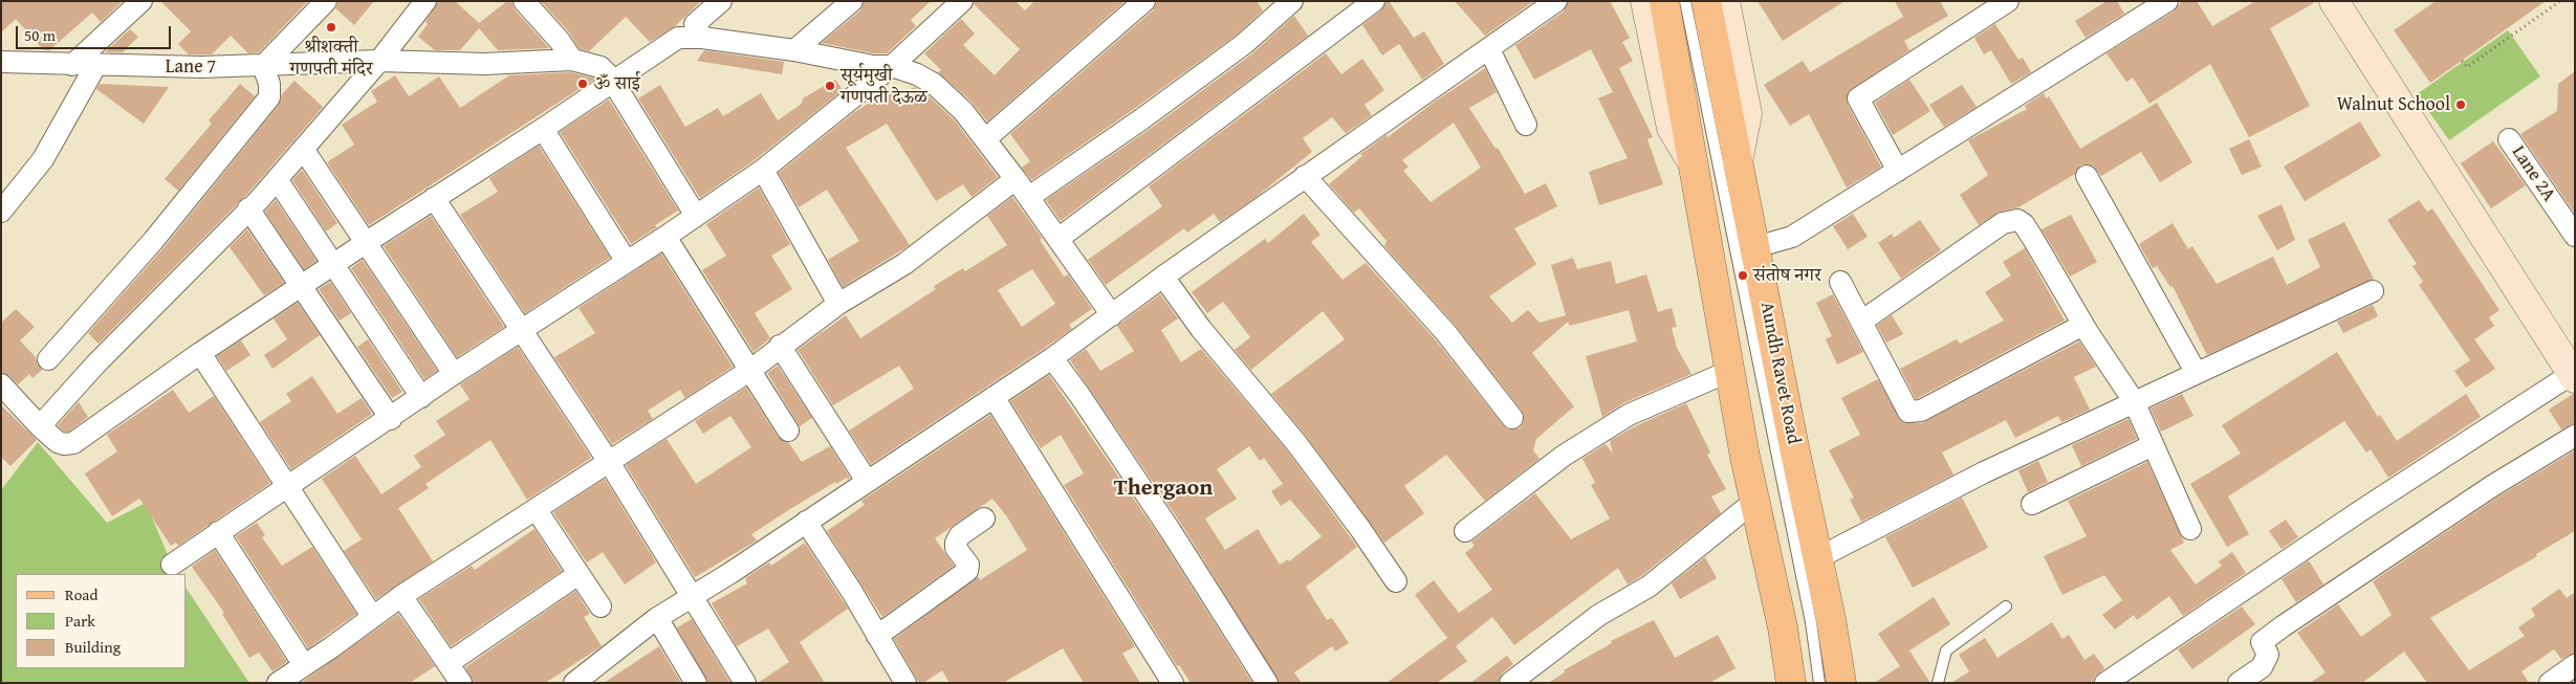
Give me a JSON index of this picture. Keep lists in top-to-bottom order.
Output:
{
  "streets": {
    "main road": ["Aundh Ravet Road"],
    "street": ["Lane 7", "Lane 2A"]
  },
  "districts": ["Thergaon"],
  "places": [
    "श्रीशक्ती गणपती मंदिर",
    "ॐ साई",
    "सूर्यमुखी गणपती देऊळ",
    "Walnut School",
    "संतोष नगर"
  ],
  "legend": ["Road", "Park", "Building"],
  "scale_bar": "50 m"
}
